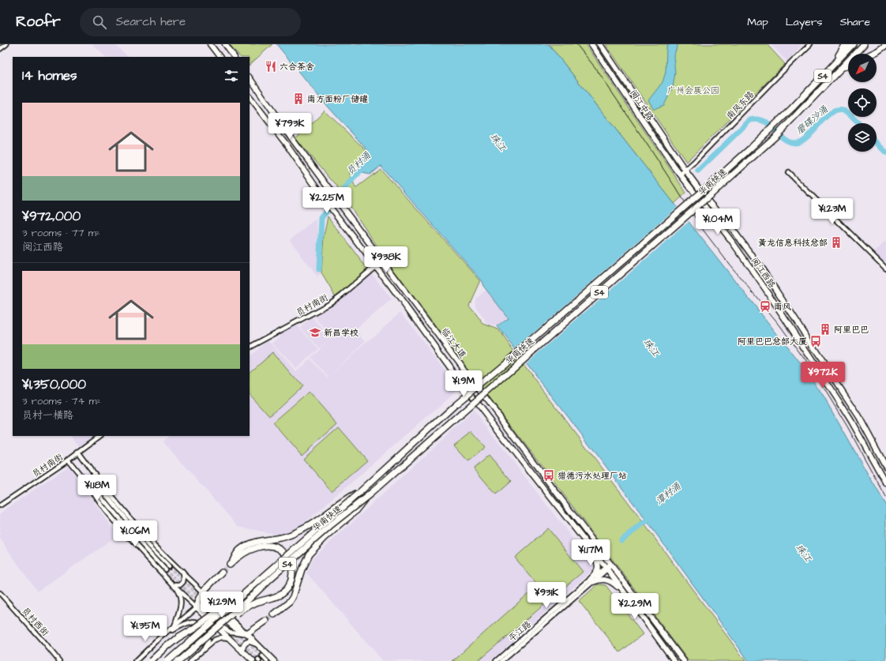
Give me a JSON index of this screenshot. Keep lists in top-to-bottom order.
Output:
{
  "streets": {
    "highway": ["S4", "华南快速"],
    "main road": ["阅江中路", "阅江西路", "临江大道"],
    "street": [
      "南风东路",
      "员村南街",
      "员村西街",
      "平江路"
    ]
  },
  "crossings": [
    ["阅江中路", "南风东路"],
    ["阅江中路", "阅江西路"],
    ["南风东路", "阅江西路"],
    ["员村南街", "临江大道"],
    ["临江大道", "平江路"]
  ],
  "water": [
    "磨碟沙涌",
    "珠江",
    "员村涌",
    "潭村涌"
  ],
  "parks": ["广州会展公园"],
  "places": {
    "restaurant": ["六合茶舍"],
    "building": ["南方面粉厂储罐", "黄龙信息科技总部", "阿里巴巴"],
    "station": ["南风"],
    "school or university": ["新昌学校"],
    "bus stop": ["阿里巴巴总部大厦", "猎德污水处理厂站"]
  },
  "north": "bottom left",
  "page": {
    "header": "Roofr",
    "search": "Search here",
    "nav": ["Map", "Layers", "Share"],
    "heading": "14 homes",
    "list": [
      {
        "name": "¥972,000",
        "note": "3 rooms · 77 m² · 阅江西路"
      },
      {
        "name": "¥1,350,000",
        "note": "3 rooms · 74 m² · 员村一横路"
      }
    ],
    "price": [
      "¥793K",
      "¥2.25M",
      "¥1.23M",
      "¥1.04M",
      "¥938K",
      "¥972K",
      "¥1.9M",
      "¥1.18M",
      "¥1.06M",
      "¥1.17M",
      "¥931K",
      "¥1.29M",
      "¥2.29M",
      "¥1.35M"
    ]
  }
}
